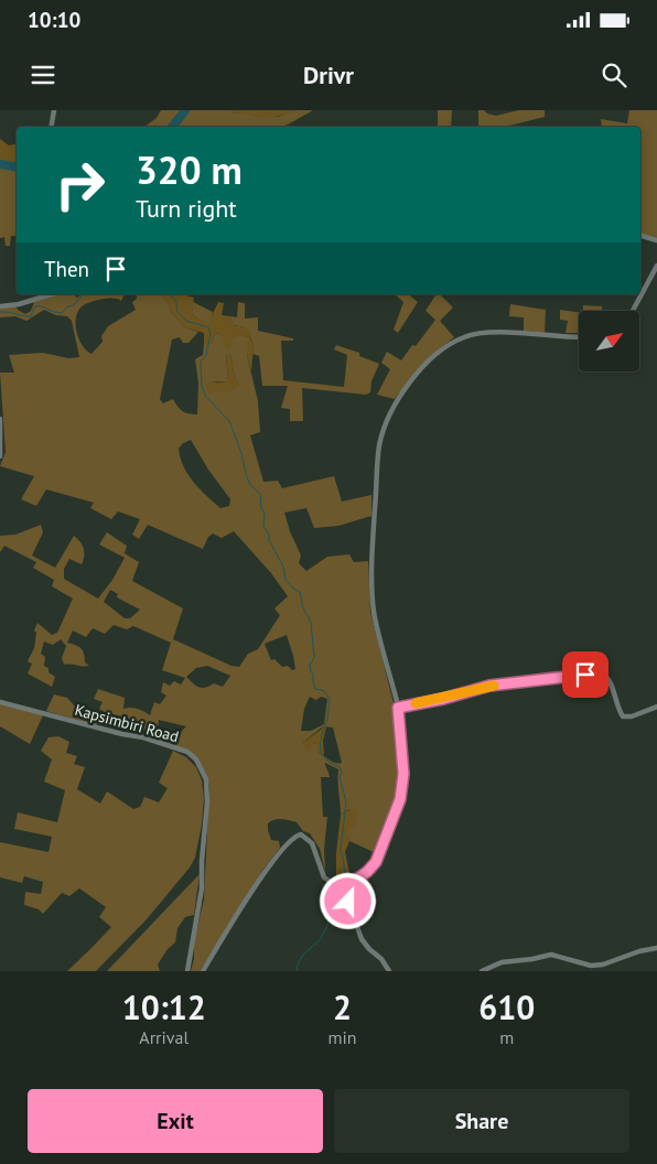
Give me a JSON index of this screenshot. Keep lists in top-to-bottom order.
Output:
{
  "streets": {
    "street": ["Kapsimbiri Road"]
  },
  "north": "top right",
  "page": {
    "status": "10:10",
    "header": "Drivr",
    "turn": ["320 m", "Turn right"],
    "then": "Then",
    "eta": [
      "10:12",
      "Arrival",
      "2",
      "min",
      "610",
      "m"
    ],
    "buttons": ["Exit", "Share"]
  }
}
